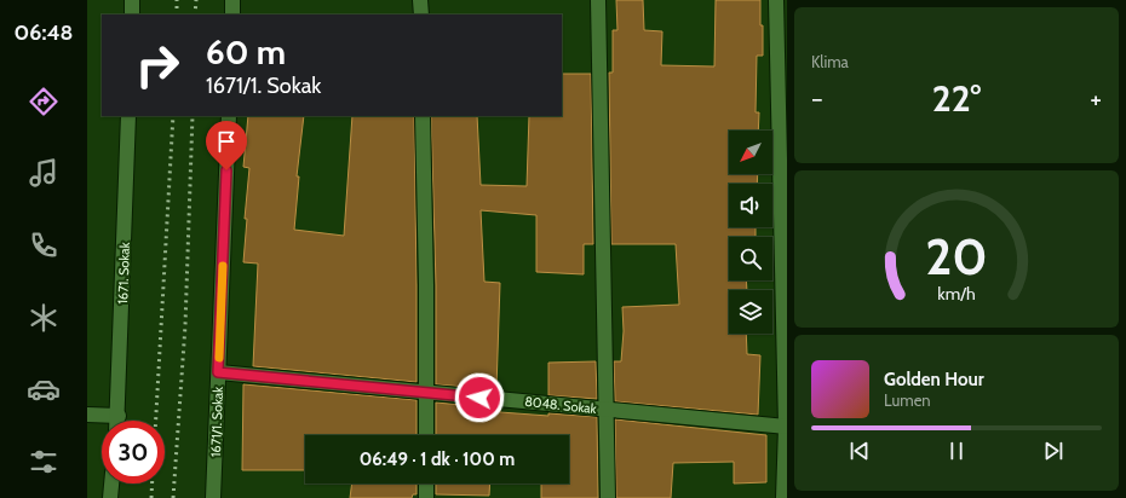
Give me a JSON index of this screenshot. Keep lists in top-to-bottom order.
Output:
{
  "streets": {
    "street": ["1671. Sokak", "8048. Sokak", "1671/1. Sokak"]
  },
  "crossings": [
    ["8048. Sokak", "1671/1. Sokak"]
  ],
  "north": "bottom left",
  "page": {
    "tabs": "06:48",
    "tile": "Klima",
    "turn": ["60 m", "1671/1. Sokak"],
    "heat": ["−", "22°", "+"],
    "song": ["Golden Hour", "Lumen"],
    "limit": "30",
    "trip": "06:49 · 1 dk · 100 m",
    "gauge": ["20", "km/h"]
  }
}
